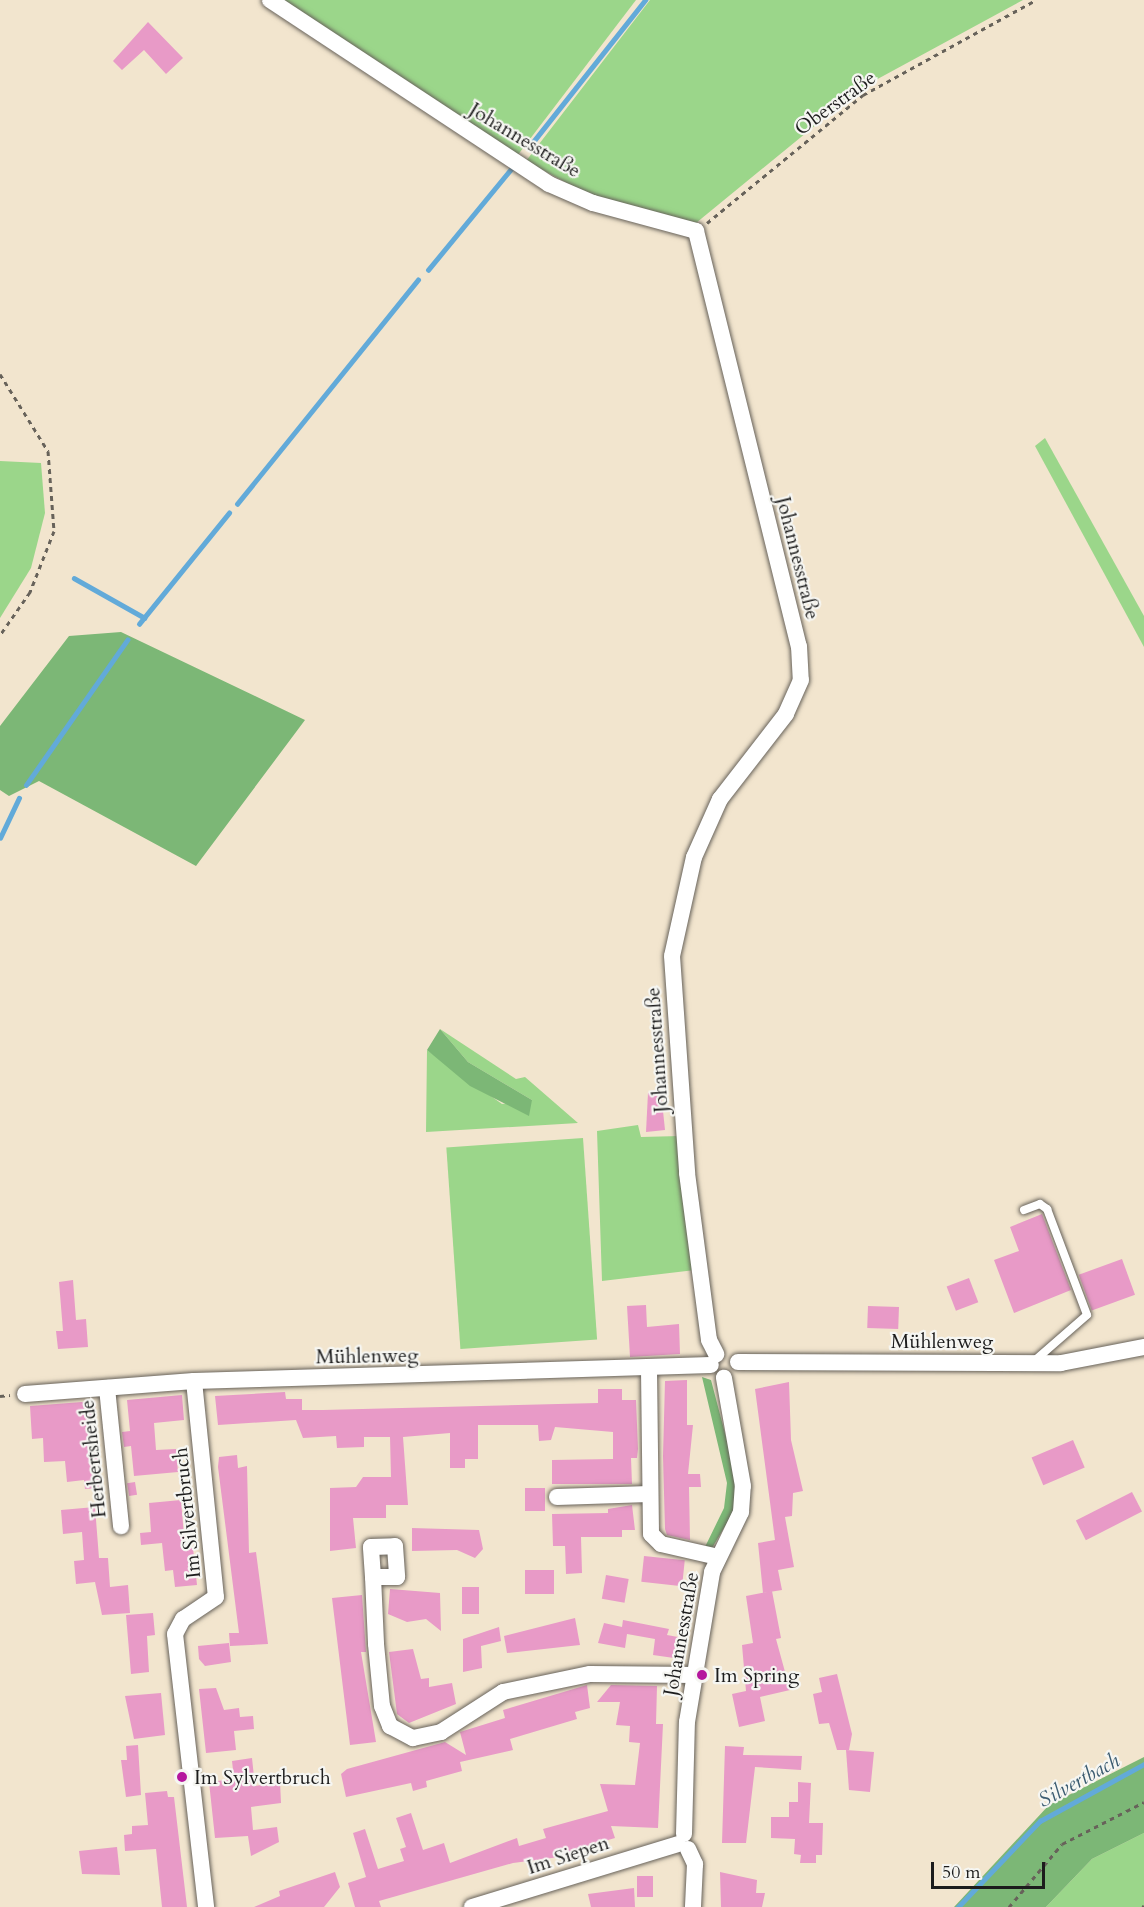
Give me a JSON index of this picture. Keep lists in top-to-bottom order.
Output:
{
  "streets": {
    "street": [
      "Johannesstraße",
      "Mühlenweg",
      "Herbertsheide",
      "Im Silvertbruch",
      "Im Siepen"
    ],
    "path": ["Oberstraße"]
  },
  "crossings": [
    ["Oberstraße", "Johannesstraße"],
    ["Johannesstraße", "Mühlenweg"],
    ["Johannesstraße", "Im Siepen"],
    ["Mühlenweg", "Herbertsheide"],
    ["Mühlenweg", "Im Silvertbruch"]
  ],
  "water": ["Silvertbach"],
  "places": ["Im Spring", "Im Sylvertbruch"],
  "scale_bar": "50 m"
}
